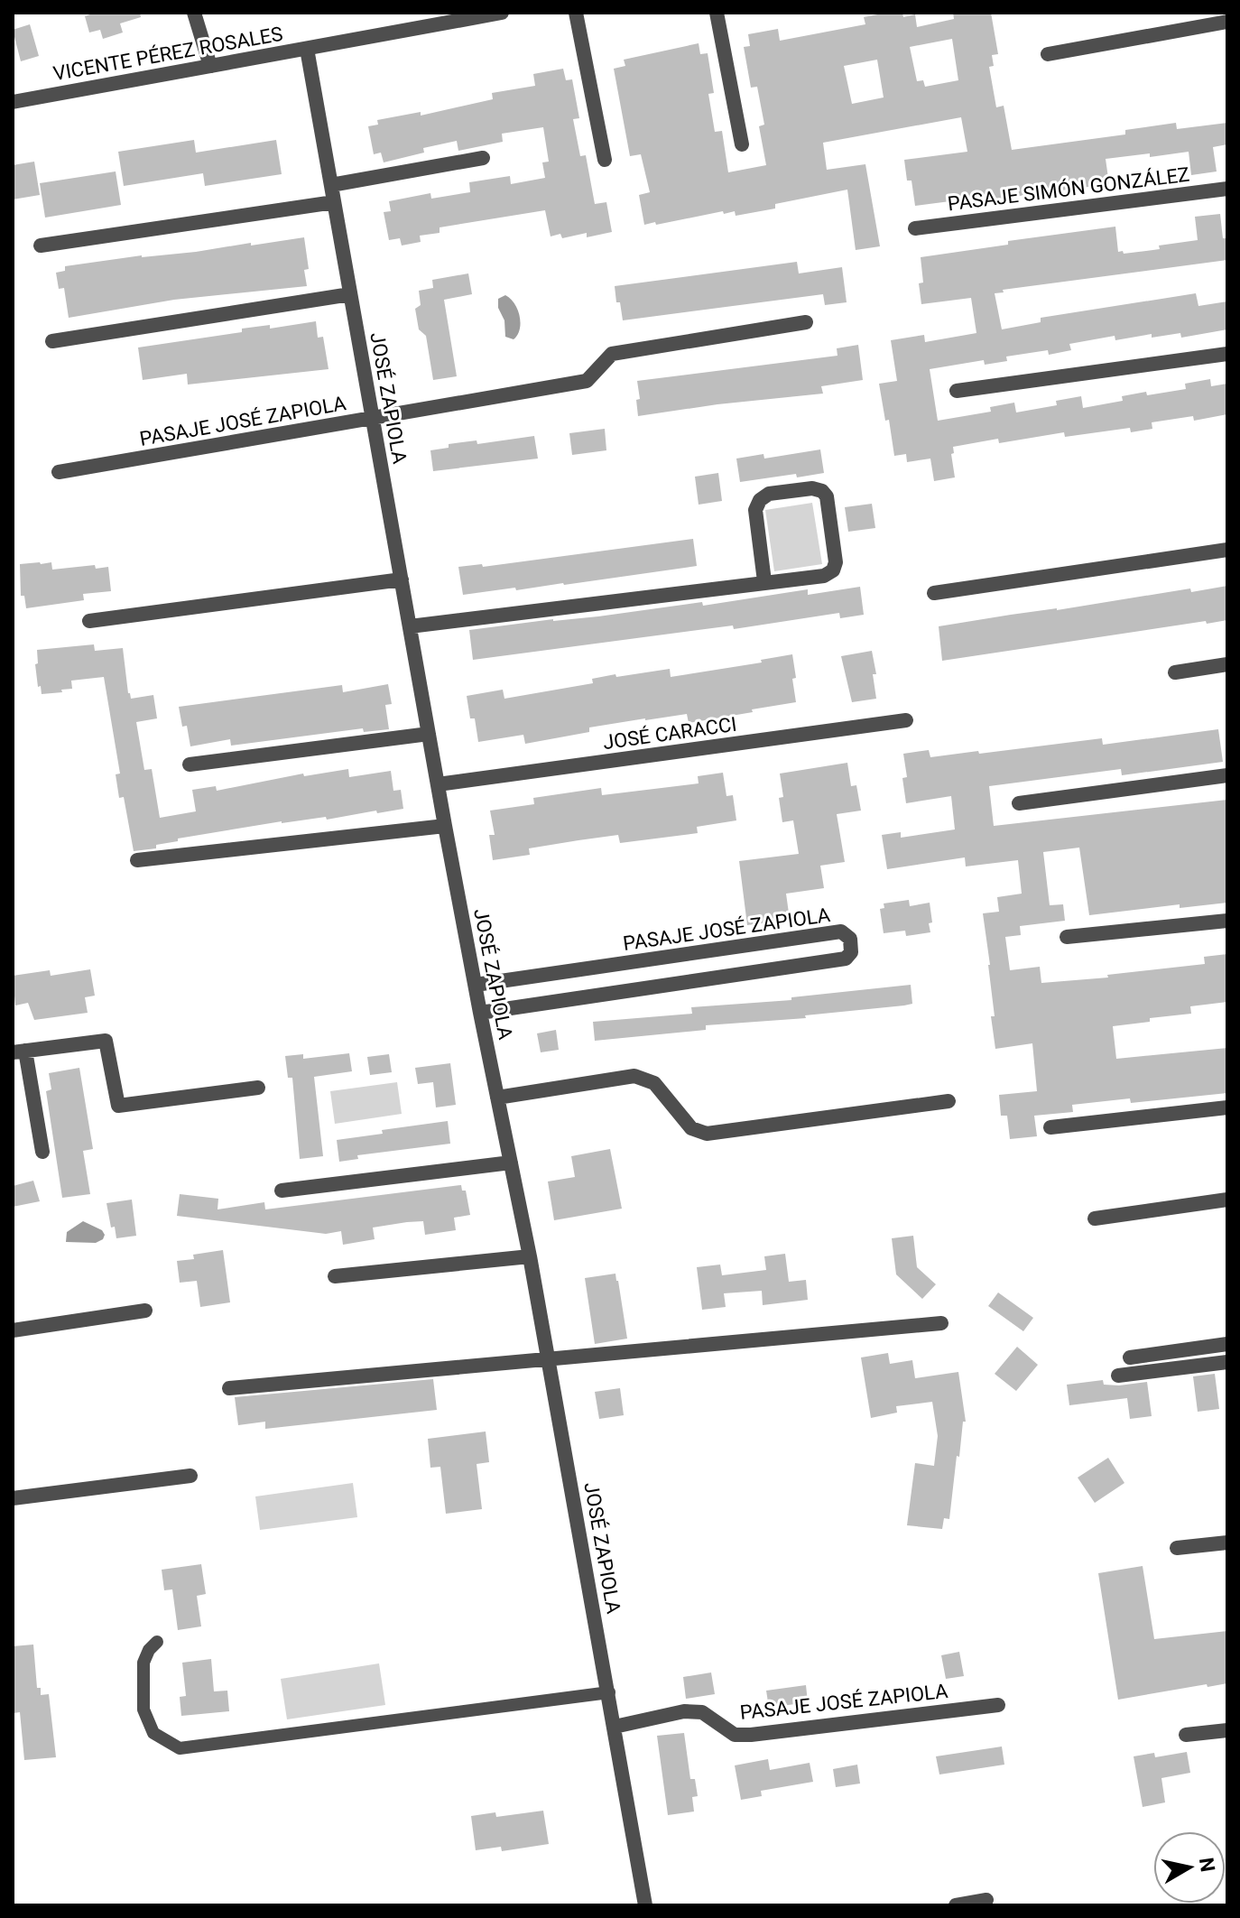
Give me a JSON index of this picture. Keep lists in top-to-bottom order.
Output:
{
  "streets": {
    "street": [
      "VICENTE PÉREZ ROSALES",
      "PASAJE SIMÓN GONZÁLEZ",
      "JOSÉ ZAPIOLA",
      "PASAJE JOSÉ ZAPIOLA",
      "JOSÉ CARACCI"
    ]
  },
  "crossings": [
    ["VICENTE PÉREZ ROSALES", "JOSÉ ZAPIOLA"],
    ["JOSÉ ZAPIOLA", "PASAJE JOSÉ ZAPIOLA"],
    ["JOSÉ ZAPIOLA", "JOSÉ CARACCI"]
  ],
  "north": "right"
}
